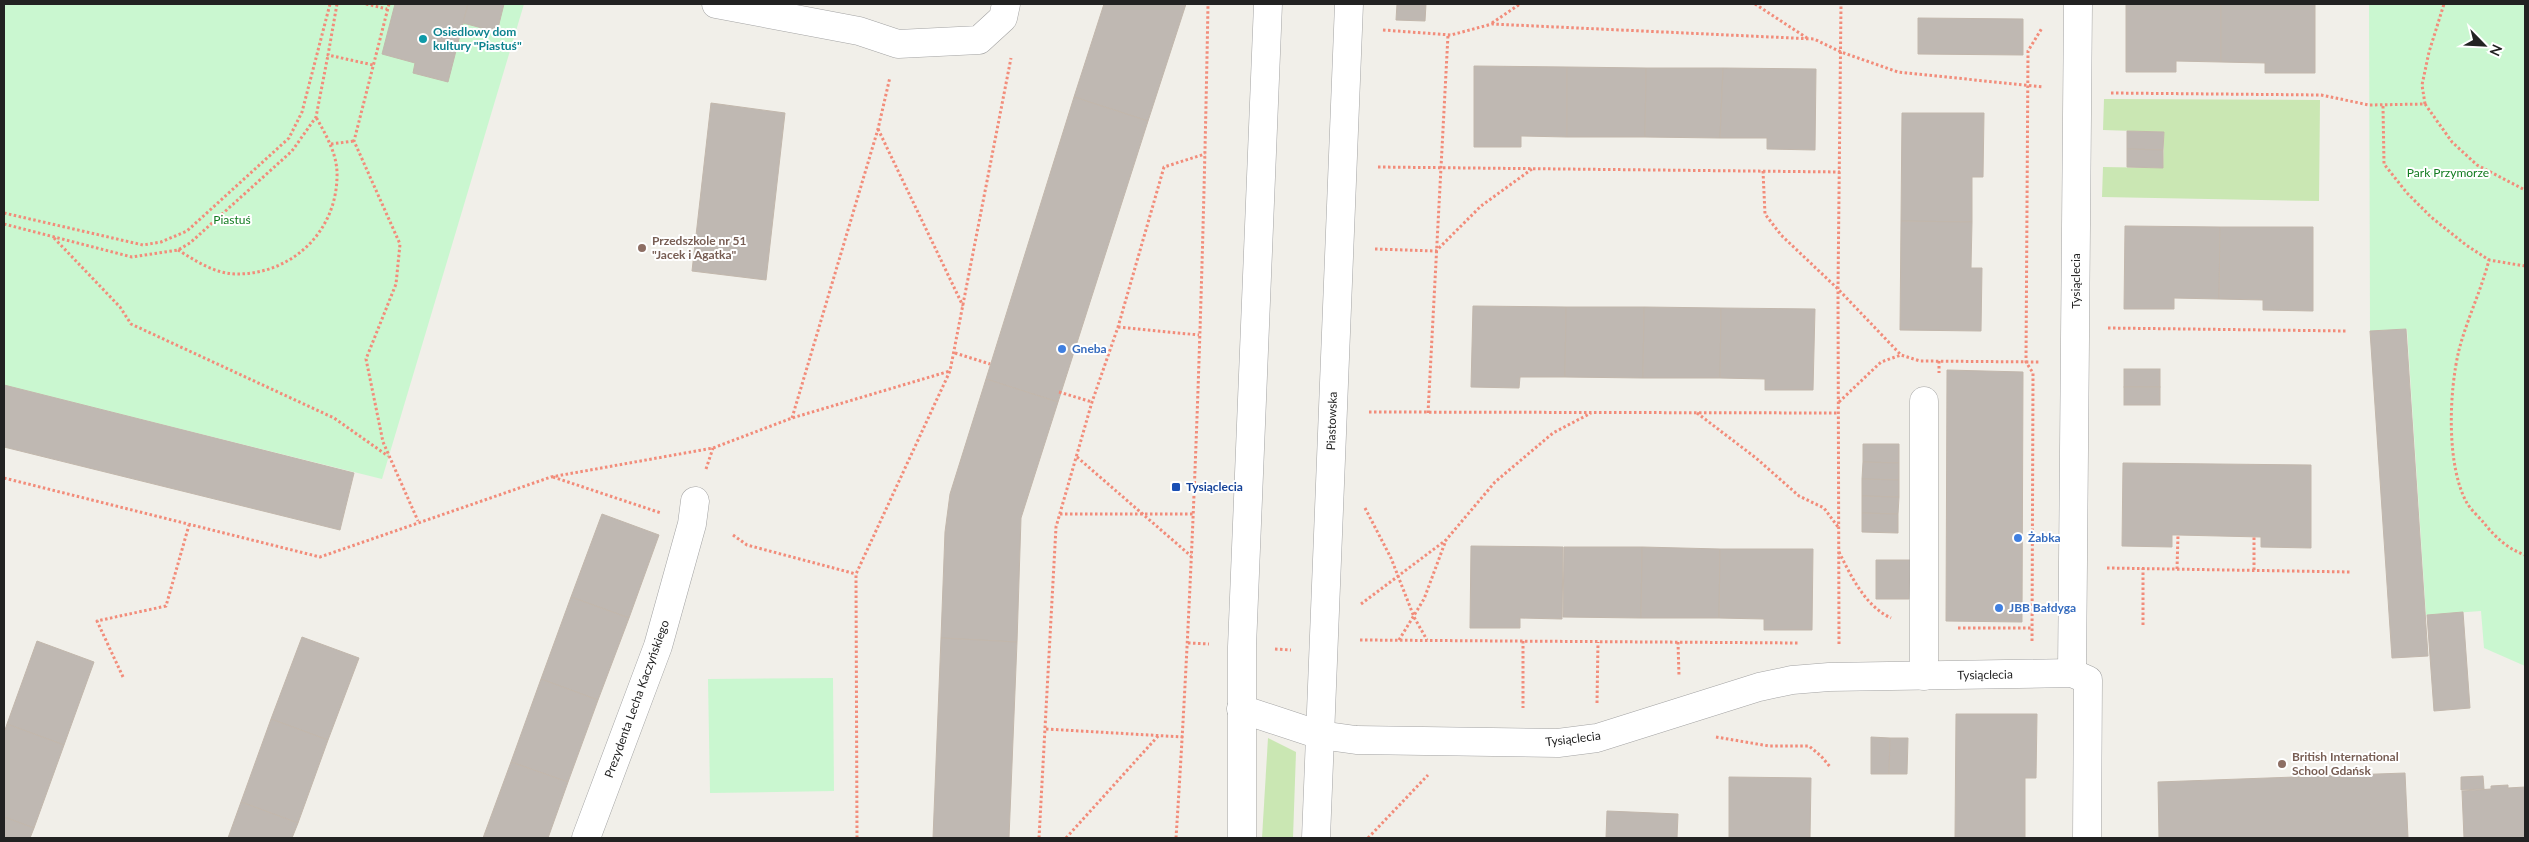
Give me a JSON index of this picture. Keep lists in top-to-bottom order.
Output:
{
  "streets": {
    "street": ["Tysiąclecia", "Piastowska", "Prezydenta Lecha Kaczyńskiego"]
  },
  "crossings": [
    ["Tysiąclecia", "Piastowska"]
  ],
  "parks": ["Park Przymorze", "Piastuś"],
  "places": {
    "other": [
      "Osiedlowy dom kultury \"Piastuś\"",
      "Przedszkole nr 51 \"Jacek i Agatka\"",
      "Gneba",
      "Żabka",
      "JBB Bałdyga",
      "British International School Gdańsk"
    ],
    "transit": ["Tysiąclecia"]
  },
  "north": "bottom right"
}
